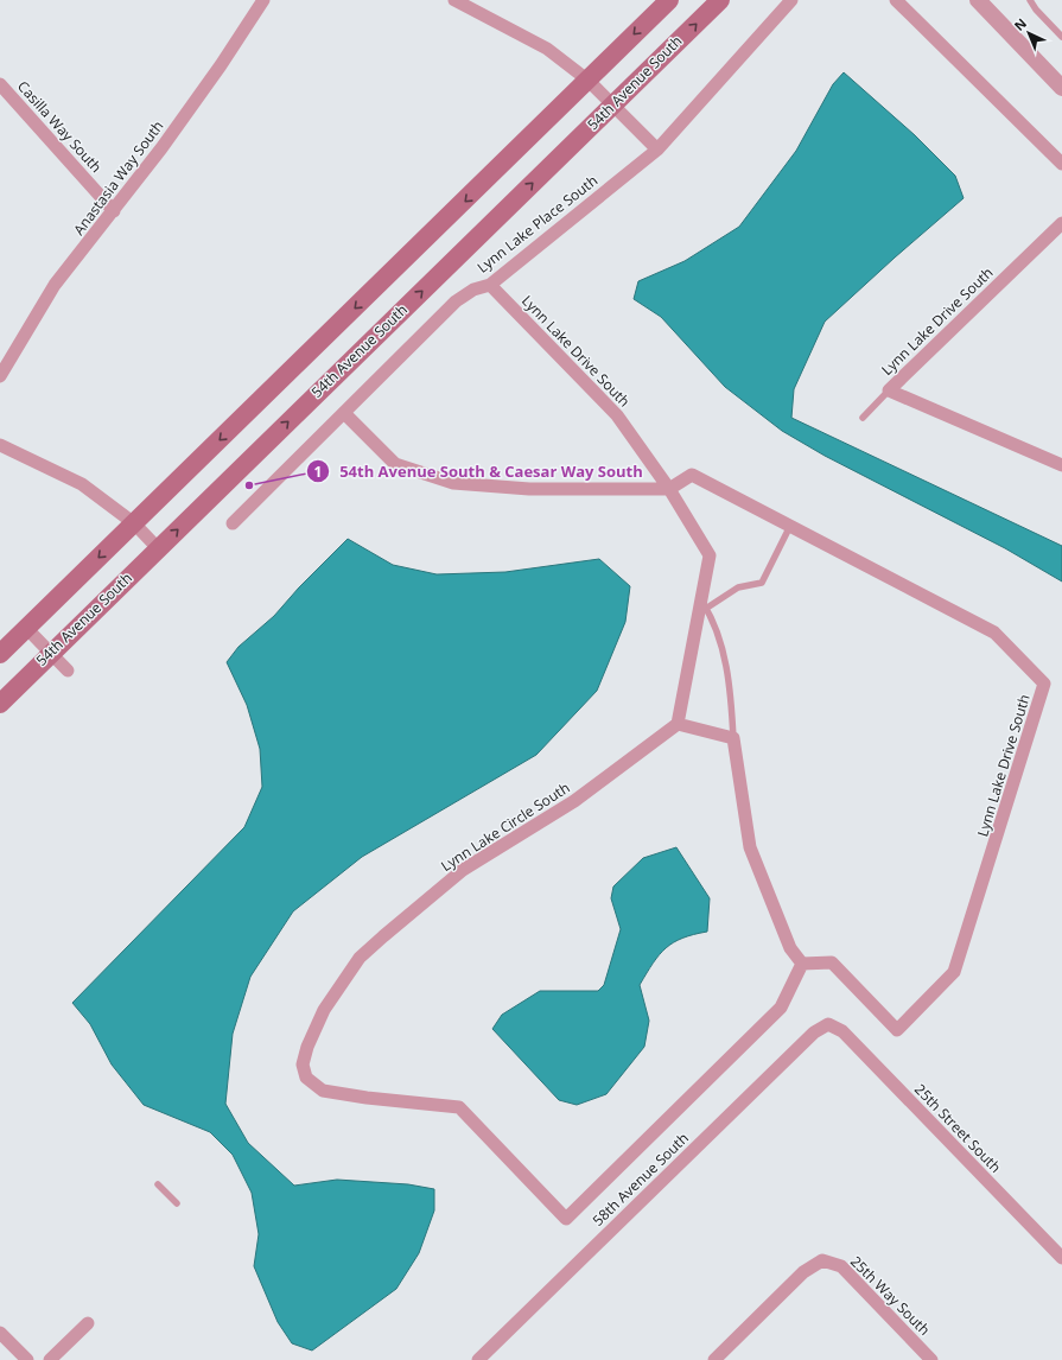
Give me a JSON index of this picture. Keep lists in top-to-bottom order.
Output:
{
  "streets": {
    "main road": ["54th Avenue South"],
    "street": [
      "Casilla Way South",
      "Anastasia Way South",
      "Lynn Lake Place South",
      "Lynn Lake Drive South",
      "Lynn Lake Circle South",
      "25th Street South",
      "58th Avenue South",
      "25th Way South"
    ]
  },
  "crossings": [
    ["Casilla Way South", "Anastasia Way South"],
    ["Lynn Lake Place South", "Lynn Lake Drive South"],
    ["Lynn Lake Drive South", "Lynn Lake Circle South"],
    ["25th Street South", "58th Avenue South"]
  ],
  "places": ["54th Avenue South & Caesar Way South"],
  "north": "top left"
}
